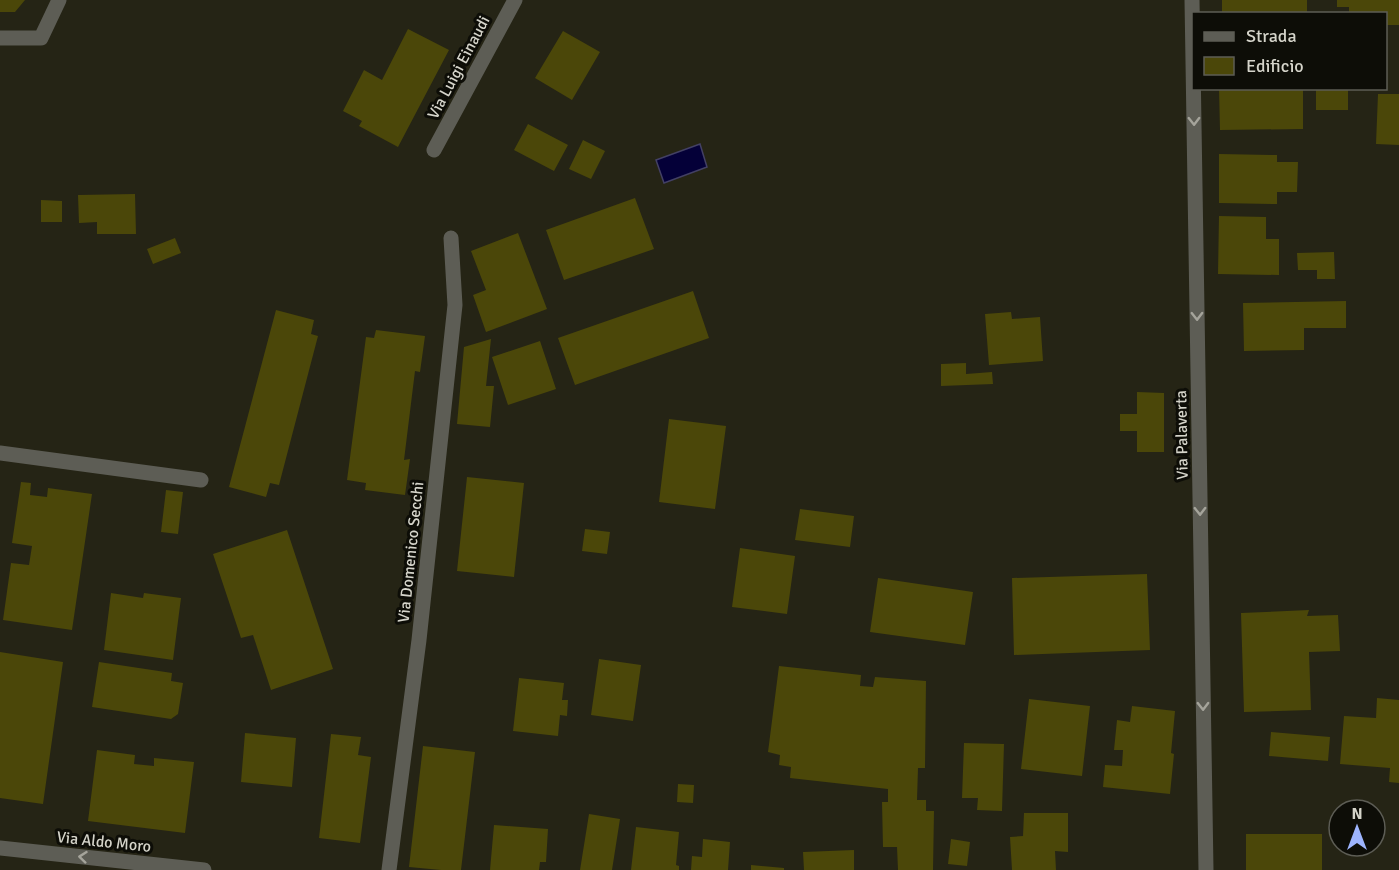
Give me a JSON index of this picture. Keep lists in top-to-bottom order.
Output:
{
  "streets": {
    "street": [
      "Via Luigi Einaudi",
      "Via Palaverta",
      "Via Domenico Secchi",
      "Via Aldo Moro"
    ]
  },
  "one_way": ["Via Palaverta", "Via Aldo Moro"],
  "legend": ["Strada", "Edificio"],
  "north": "top"
}
